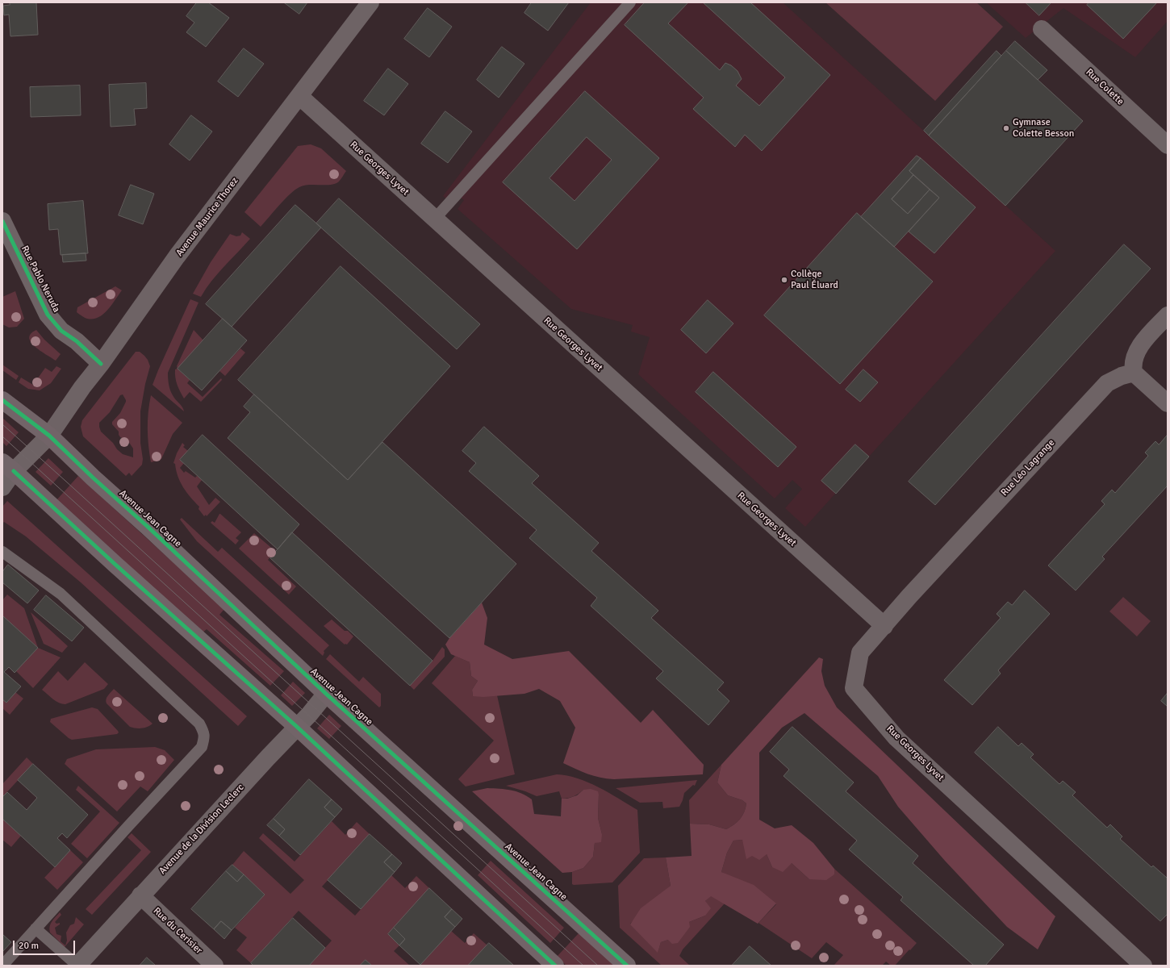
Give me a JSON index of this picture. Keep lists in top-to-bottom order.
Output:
{
  "streets": {
    "street": [
      "Rue Colette",
      "Rue Georges Lyvet",
      "Avenue Maurice Thorez",
      "Rue Pablo Neruda",
      "Rue Léo Lagrange",
      "Avenue Jean Cagne",
      "Avenue de la Division Leclerc",
      "Rue du Cerisier"
    ]
  },
  "crossings": [
    ["Rue Georges Lyvet", "Avenue Maurice Thorez"],
    ["Rue Georges Lyvet", "Rue Léo Lagrange"],
    ["Avenue Maurice Thorez", "Rue Pablo Neruda"],
    ["Avenue Maurice Thorez", "Avenue Jean Cagne"],
    ["Avenue Jean Cagne", "Avenue de la Division Leclerc"],
    ["Avenue de la Division Leclerc", "Rue du Cerisier"]
  ],
  "places": ["Gymnase Colette Besson", "Collège Paul Éluard"],
  "scale_bar": "20 m"
}
